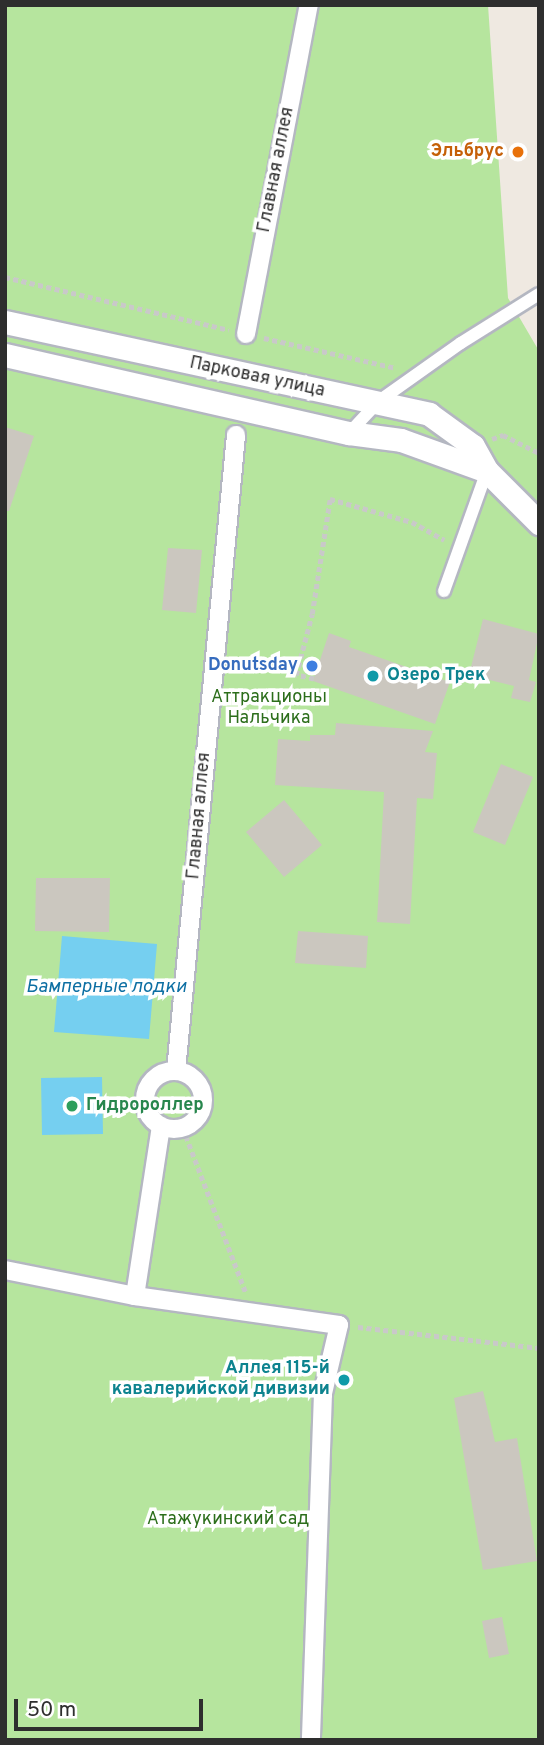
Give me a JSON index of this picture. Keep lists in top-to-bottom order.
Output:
{
  "streets": {
    "street": ["Главная аллея", "Парковая улица"]
  },
  "water": ["Бамперные лодки"],
  "parks": ["Аттракционы Нальчика", "Атажукинский сад"],
  "places": [
    "Эльбрус",
    "Donutsday",
    "Озеро Трек",
    "Гидророллер",
    "Аллея 115-й кавалерийской дивизии"
  ],
  "scale_bar": "50 m"
}
